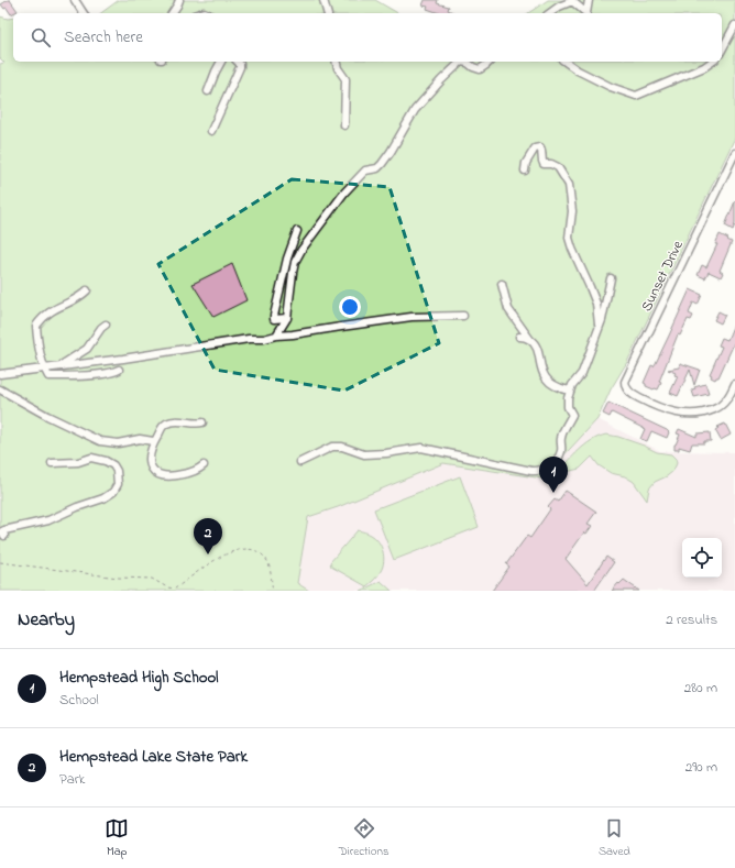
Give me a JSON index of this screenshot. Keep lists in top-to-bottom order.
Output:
{
  "streets": {
    "street": ["Sunset Drive"]
  },
  "page": {
    "search": "Search here",
    "pins": ["1", "2"],
    "heading": ["Nearby", "2 results"],
    "list": [
      {
        "mark": "1",
        "name": "Hempstead High School",
        "note": "School",
        "value": "280 m"
      },
      {
        "mark": "2",
        "name": "Hempstead Lake State Park",
        "note": "Park",
        "value": "290 m"
      }
    ],
    "nav": ["Map", "Directions", "Saved"]
  }
}
